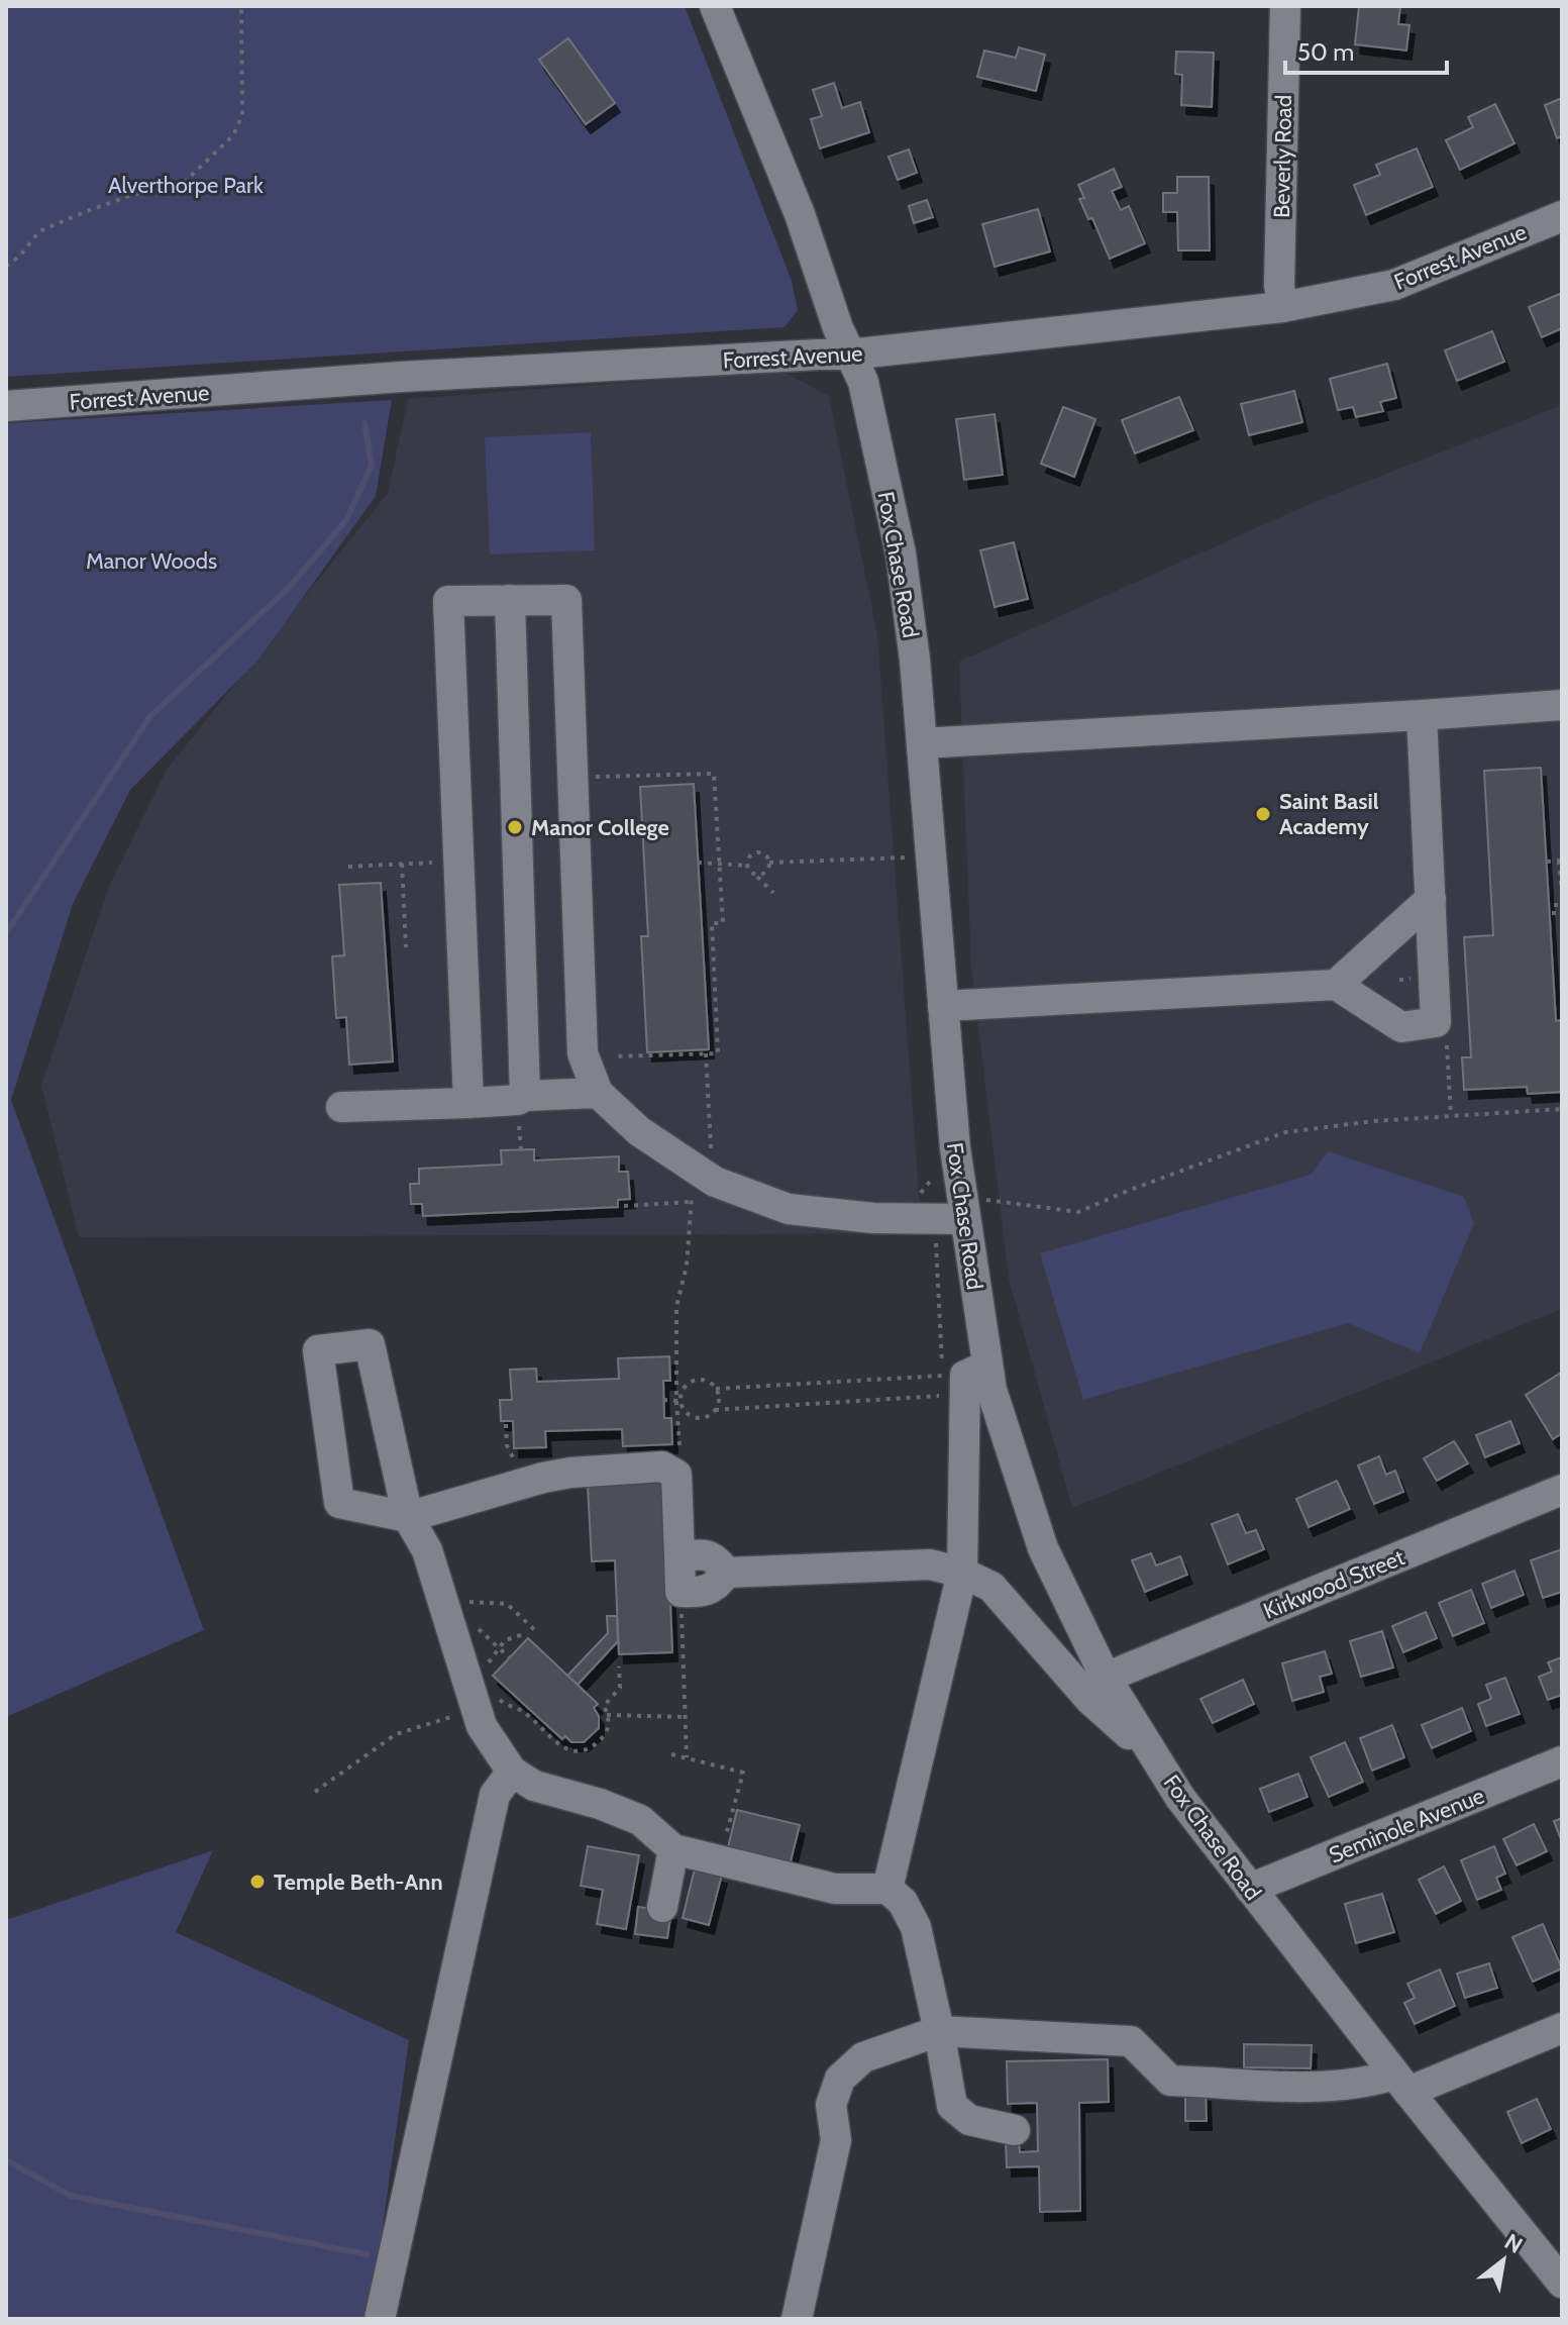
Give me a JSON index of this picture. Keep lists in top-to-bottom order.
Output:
{
  "streets": {
    "street": [
      "Beverly Road",
      "Forrest Avenue",
      "Fox Chase Road",
      "Kirkwood Street",
      "Seminole Avenue"
    ]
  },
  "crossings": [
    ["Beverly Road", "Forrest Avenue"],
    ["Forrest Avenue", "Fox Chase Road"],
    ["Fox Chase Road", "Kirkwood Street"],
    ["Fox Chase Road", "Seminole Avenue"]
  ],
  "parks": ["Alverthorpe Park", "Manor Woods"],
  "places": ["Saint Basil Academy", "Manor College", "Temple Beth-Ann"],
  "scale_bar": "50 m",
  "north": "top right"
}
